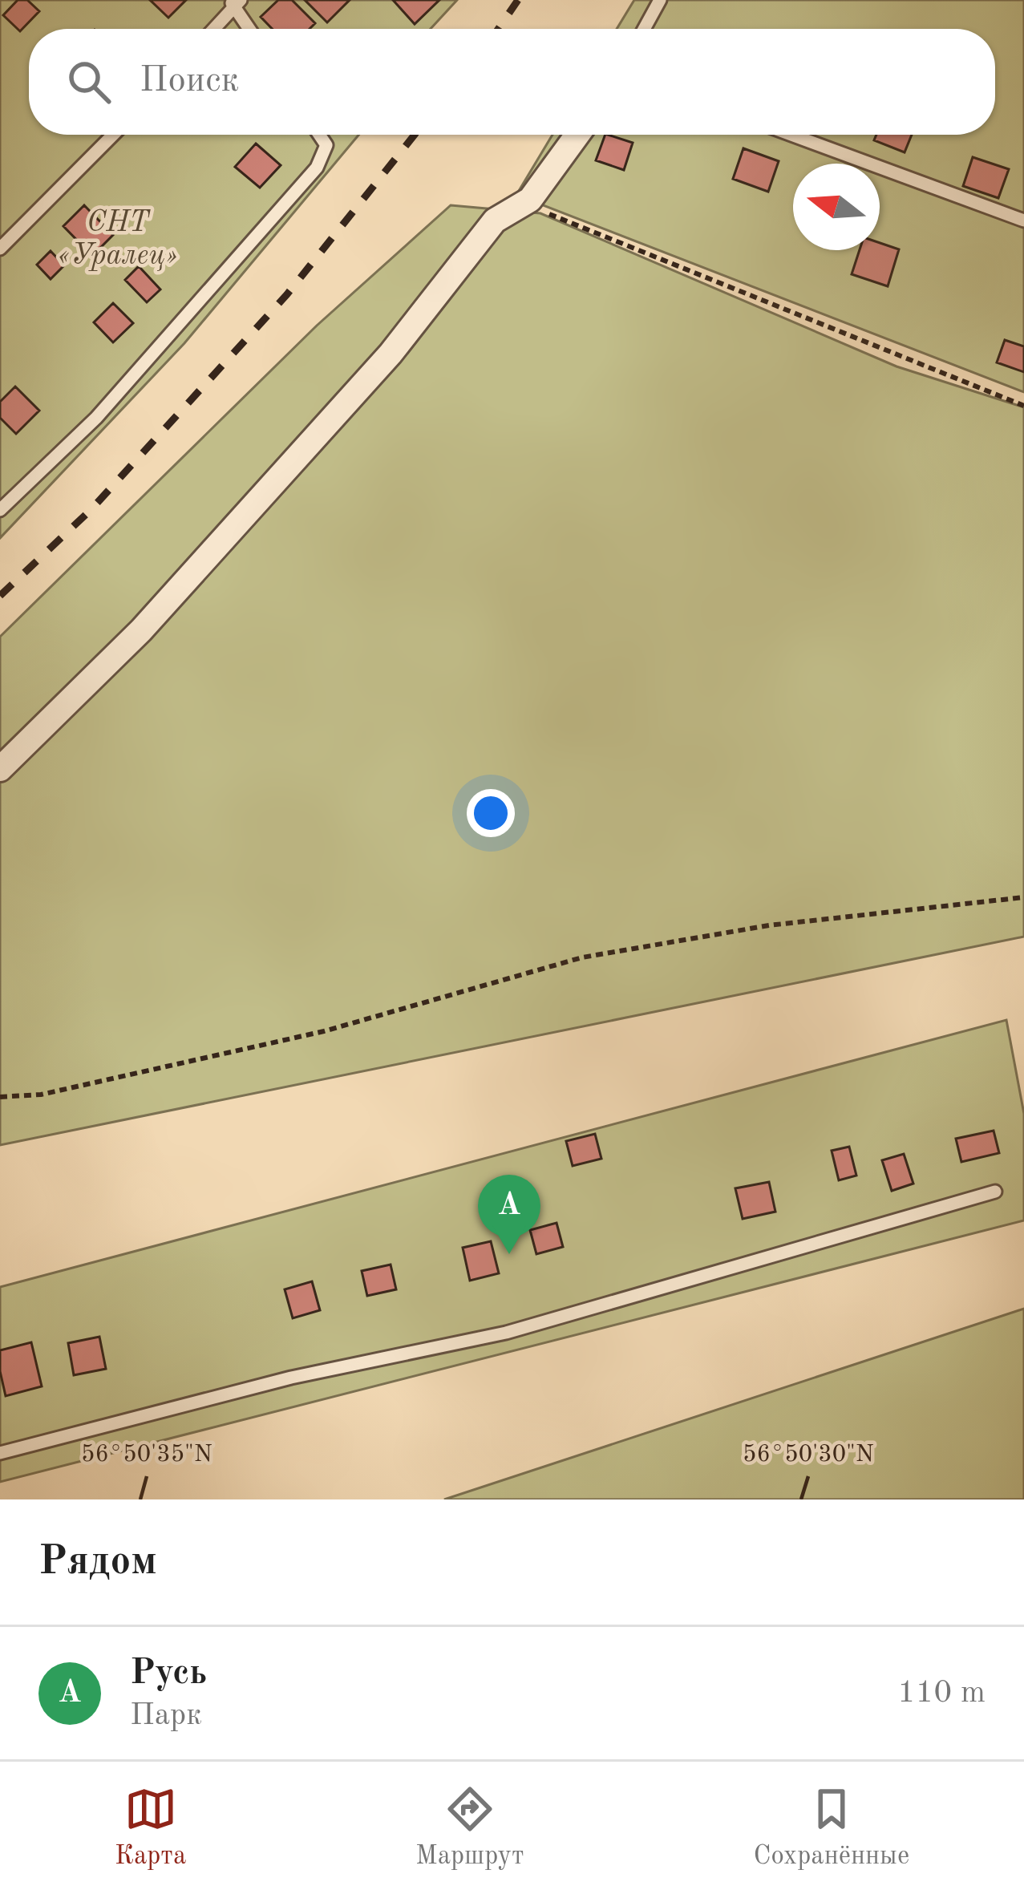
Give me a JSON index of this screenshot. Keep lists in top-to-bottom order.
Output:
{
  "parks": ["СНТ «Уралец»"],
  "north": "left",
  "page": {
    "search": "Поиск",
    "pins": "A",
    "heading": "Рядом",
    "list": [
      {
        "mark": "A",
        "name": "Русь",
        "note": "Парк",
        "value": "110 m"
      }
    ],
    "nav": ["Карта", "Маршрут", "Сохранённые"]
  },
  "coordinates": ["56°50'35\"N", "56°50'30\"N"]
}
